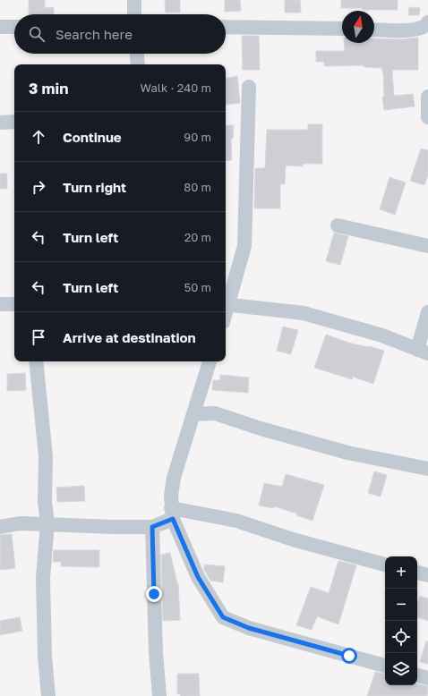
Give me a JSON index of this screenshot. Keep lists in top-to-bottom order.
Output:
{
  "north": "top",
  "page": {
    "search": "Search here",
    "heading": ["3 min", "Walk · 240 m"],
    "list": [
      ["Continue", "90 m"],
      ["Turn right", "80 m"],
      ["Turn left", "20 m"],
      ["Turn left", "50 m"],
      "Arrive at destination"
    ],
    "map_buttons": ["+", "−"]
  }
}
